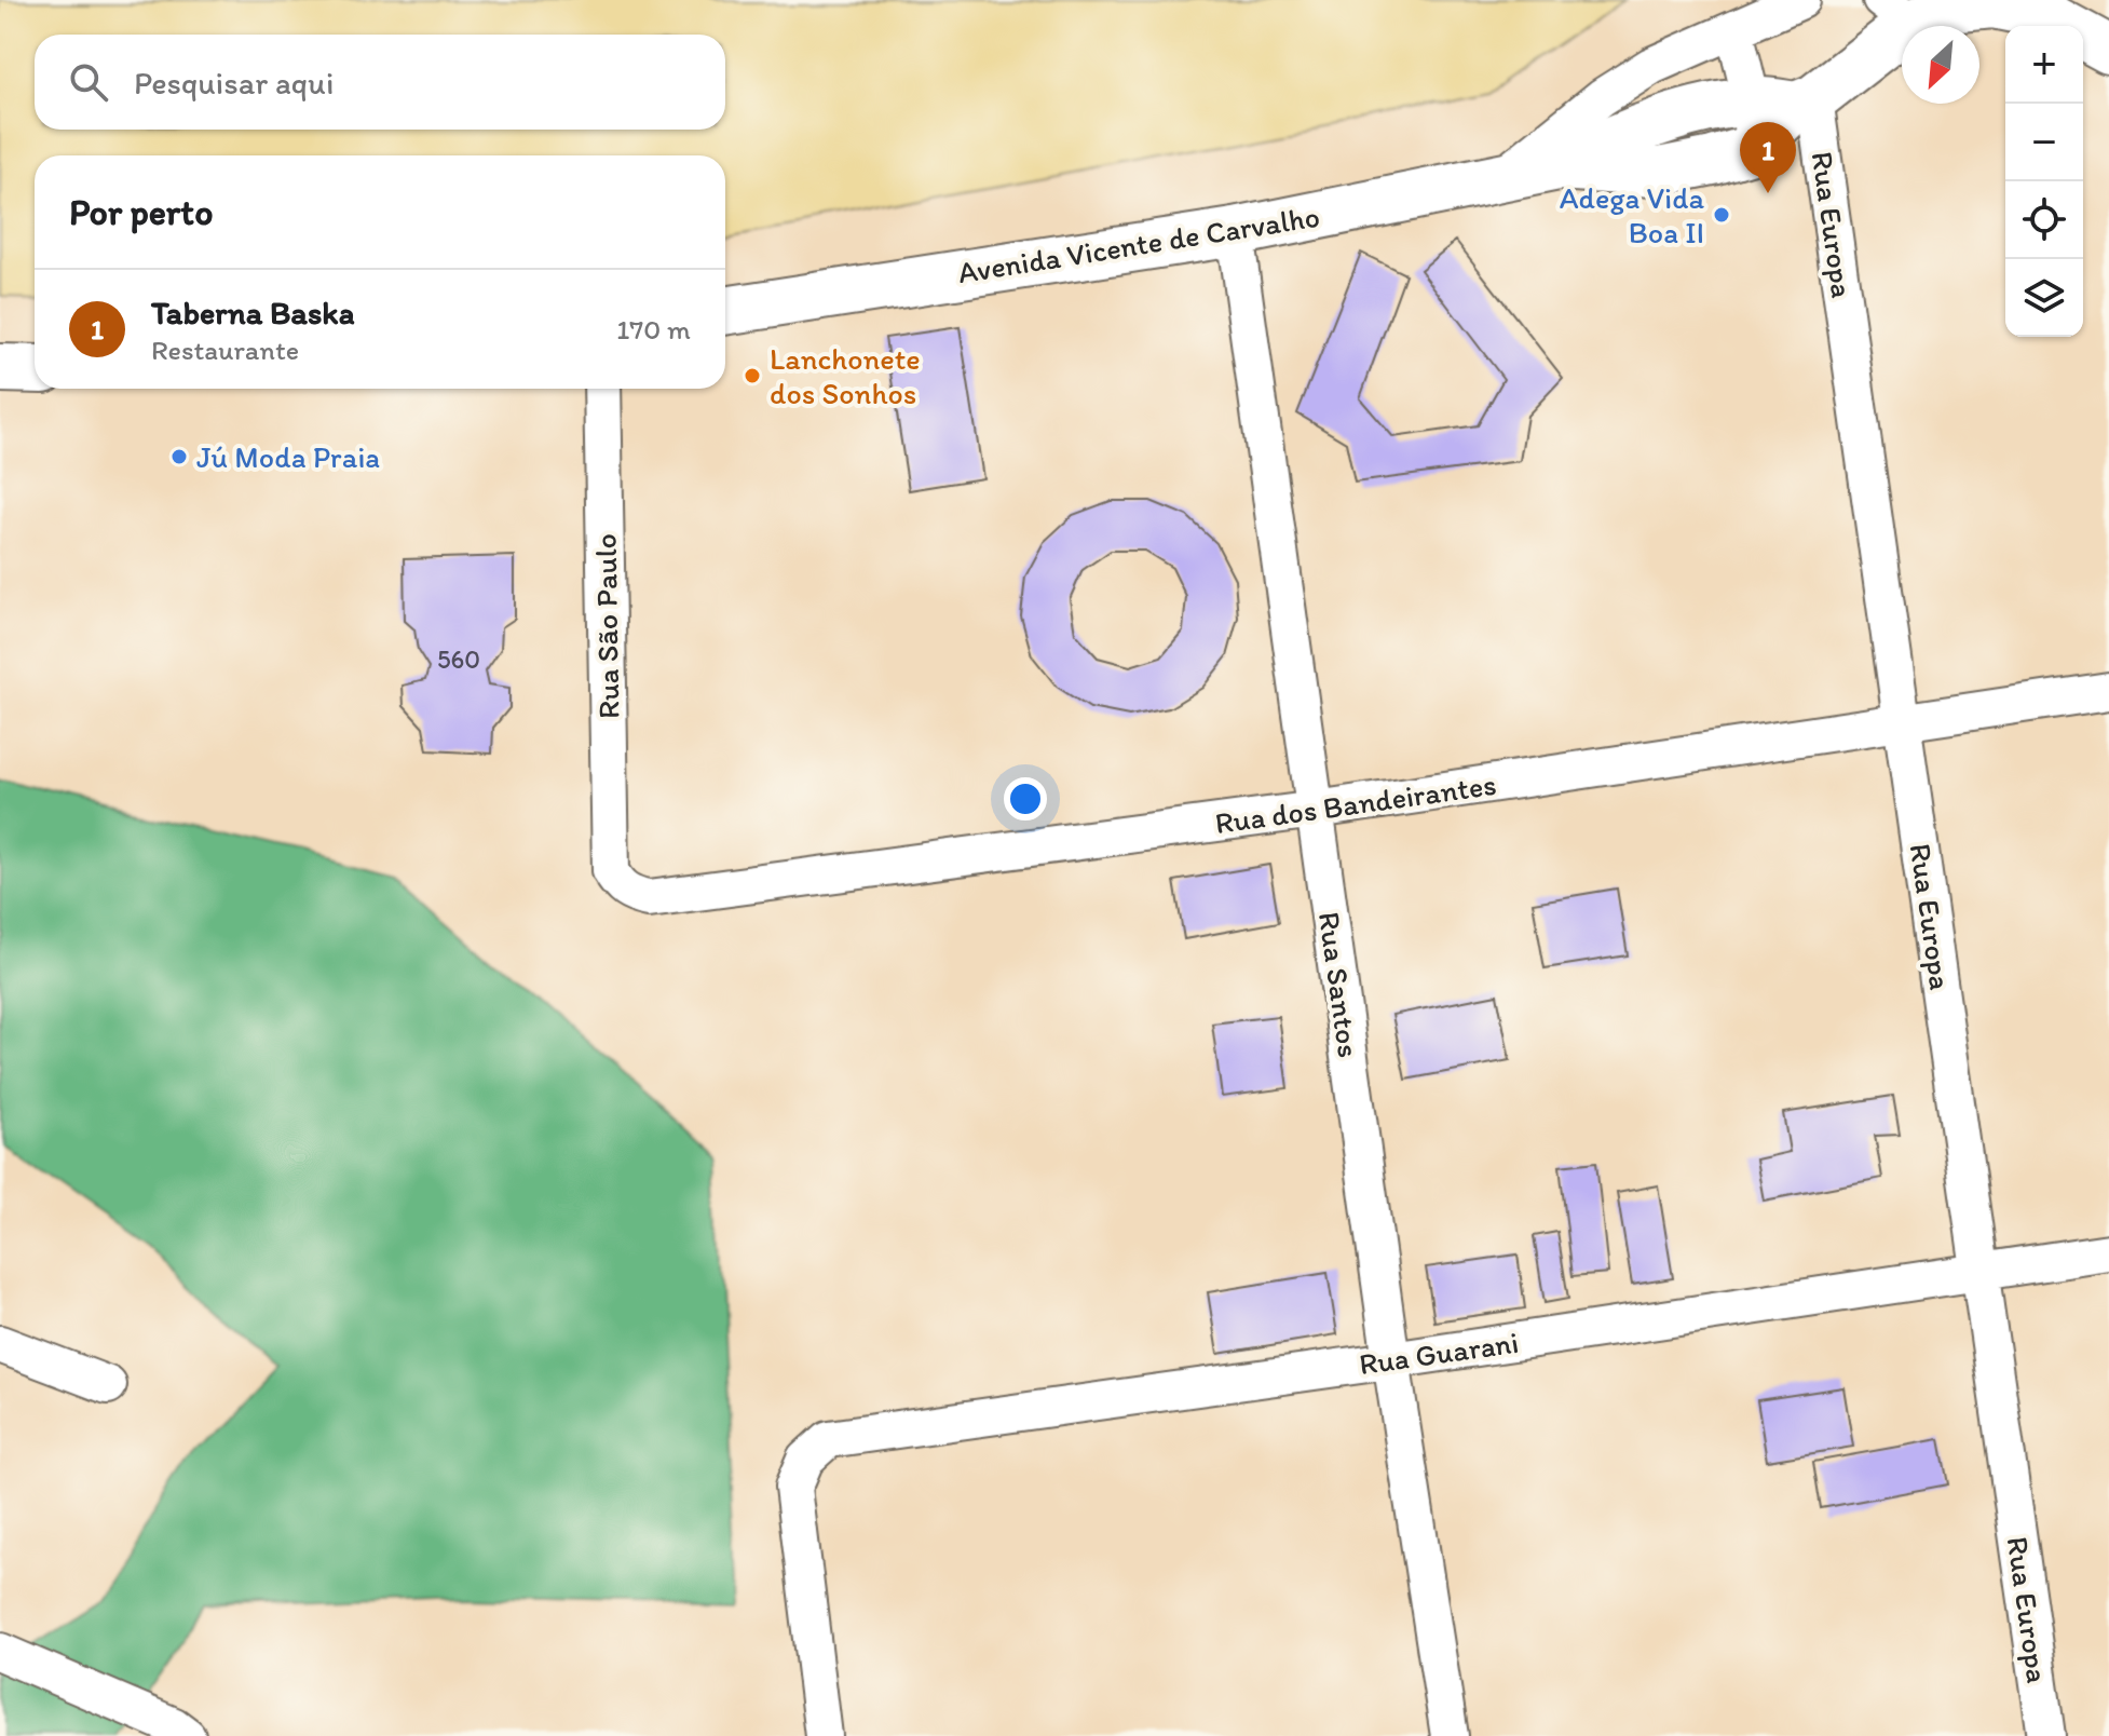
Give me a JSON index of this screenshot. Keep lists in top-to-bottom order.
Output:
{
  "streets": {
    "main road": ["Avenida Vicente de Carvalho"],
    "street": [
      "Rua Europa",
      "Rua São Paulo",
      "Rua dos Bandeirantes",
      "Rua Santos",
      "Rua Guarani"
    ]
  },
  "crossings": [
    ["Rua Europa", "Avenida Vicente de Carvalho"],
    ["Rua Europa", "Rua dos Bandeirantes"],
    ["Rua Europa", "Rua Guarani"],
    ["Avenida Vicente de Carvalho", "Rua Santos"],
    ["Rua São Paulo", "Rua dos Bandeirantes"],
    ["Rua dos Bandeirantes", "Rua Santos"],
    ["Rua Santos", "Rua Guarani"]
  ],
  "places": ["Adega Vida Boa II", "Lanchonete dos Sonhos", "Jú Moda Praia"],
  "house_numbers": ["560"],
  "north": "bottom left",
  "page": {
    "map_buttons": ["+", "−"],
    "search": "Pesquisar aqui",
    "pins": "1",
    "heading": "Por perto",
    "list": [
      {
        "mark": "1",
        "name": "Taberna Baska",
        "note": "Restaurante",
        "value": "170 m"
      }
    ]
  }
}
